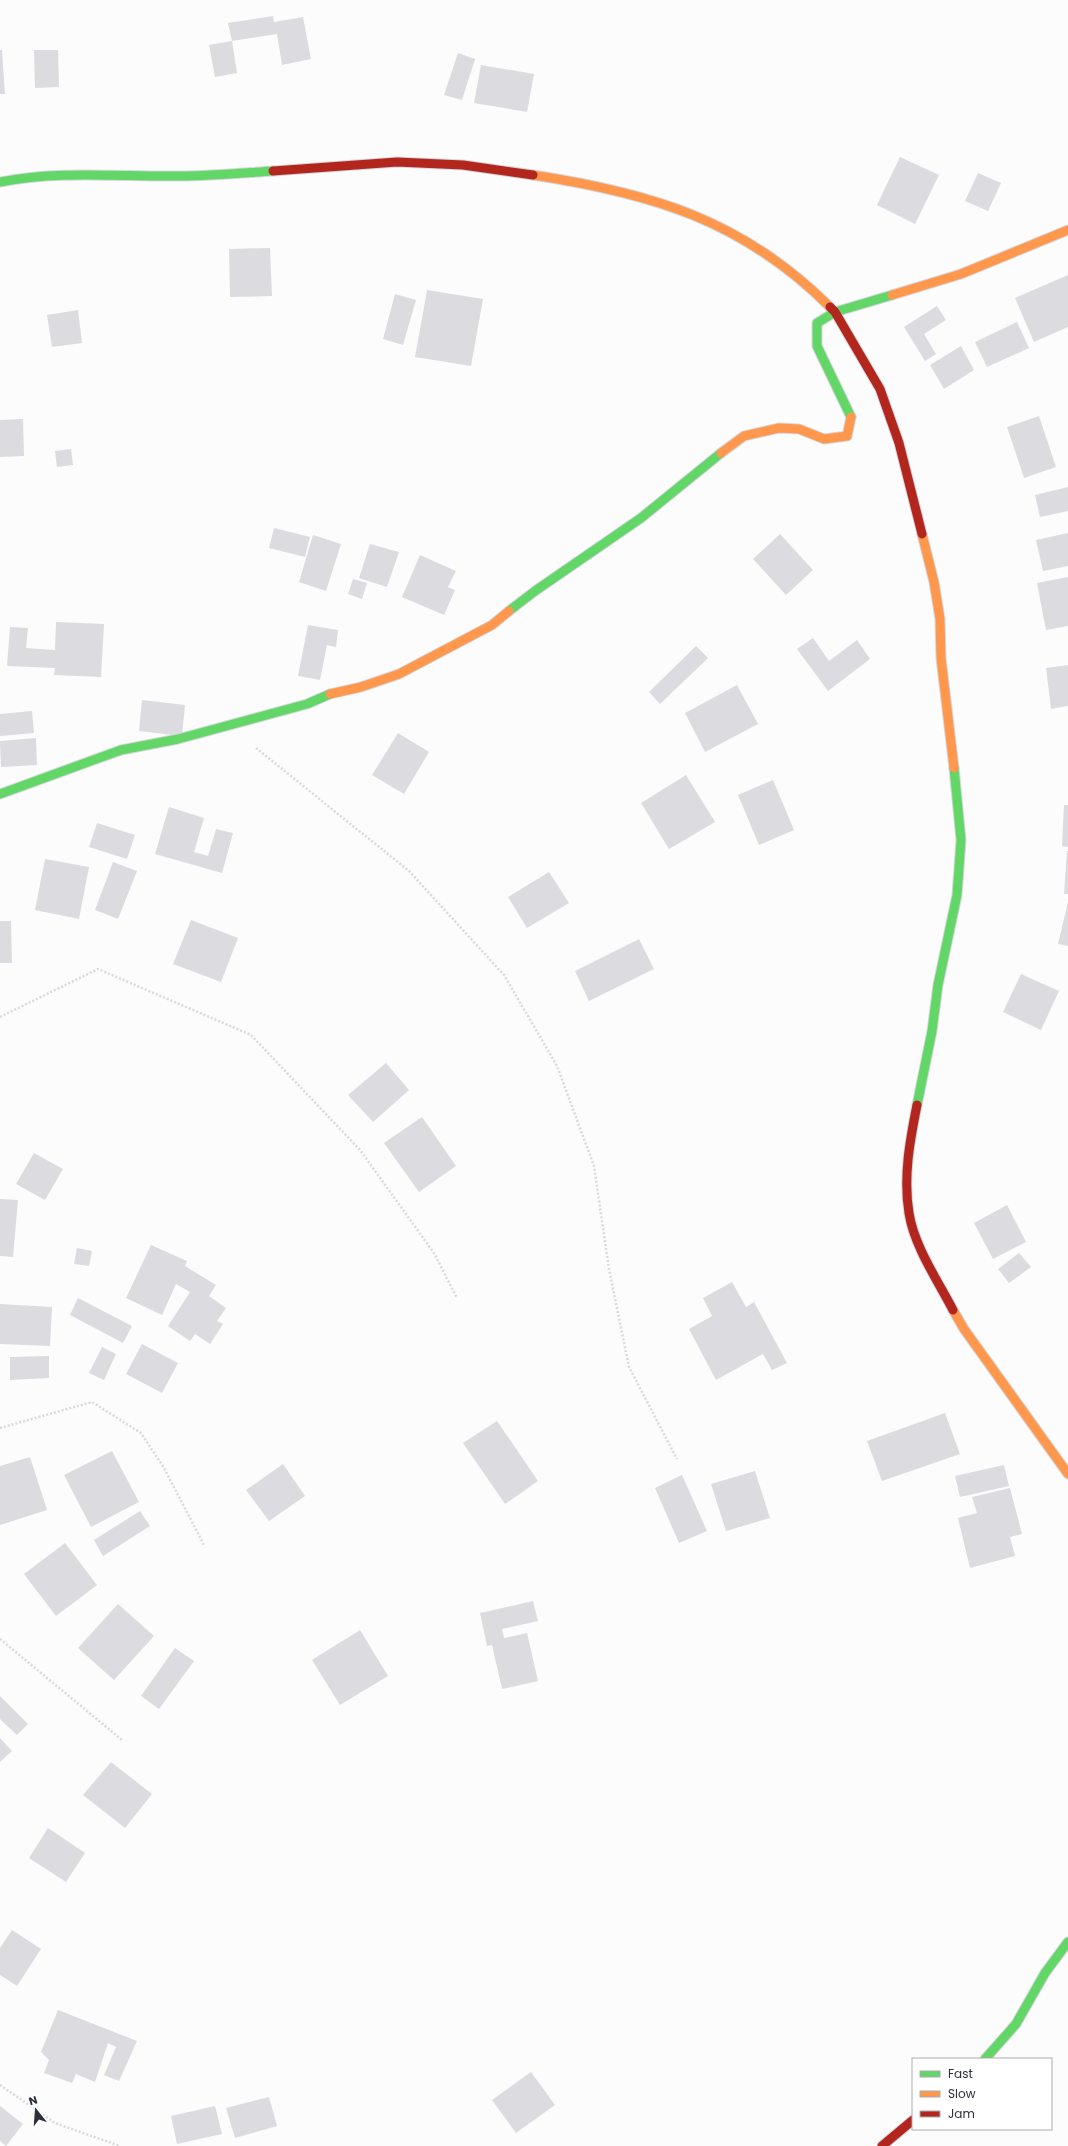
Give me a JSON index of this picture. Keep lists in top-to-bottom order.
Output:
{
  "legend": ["Fast", "Slow", "Jam"],
  "north": "top"
}
